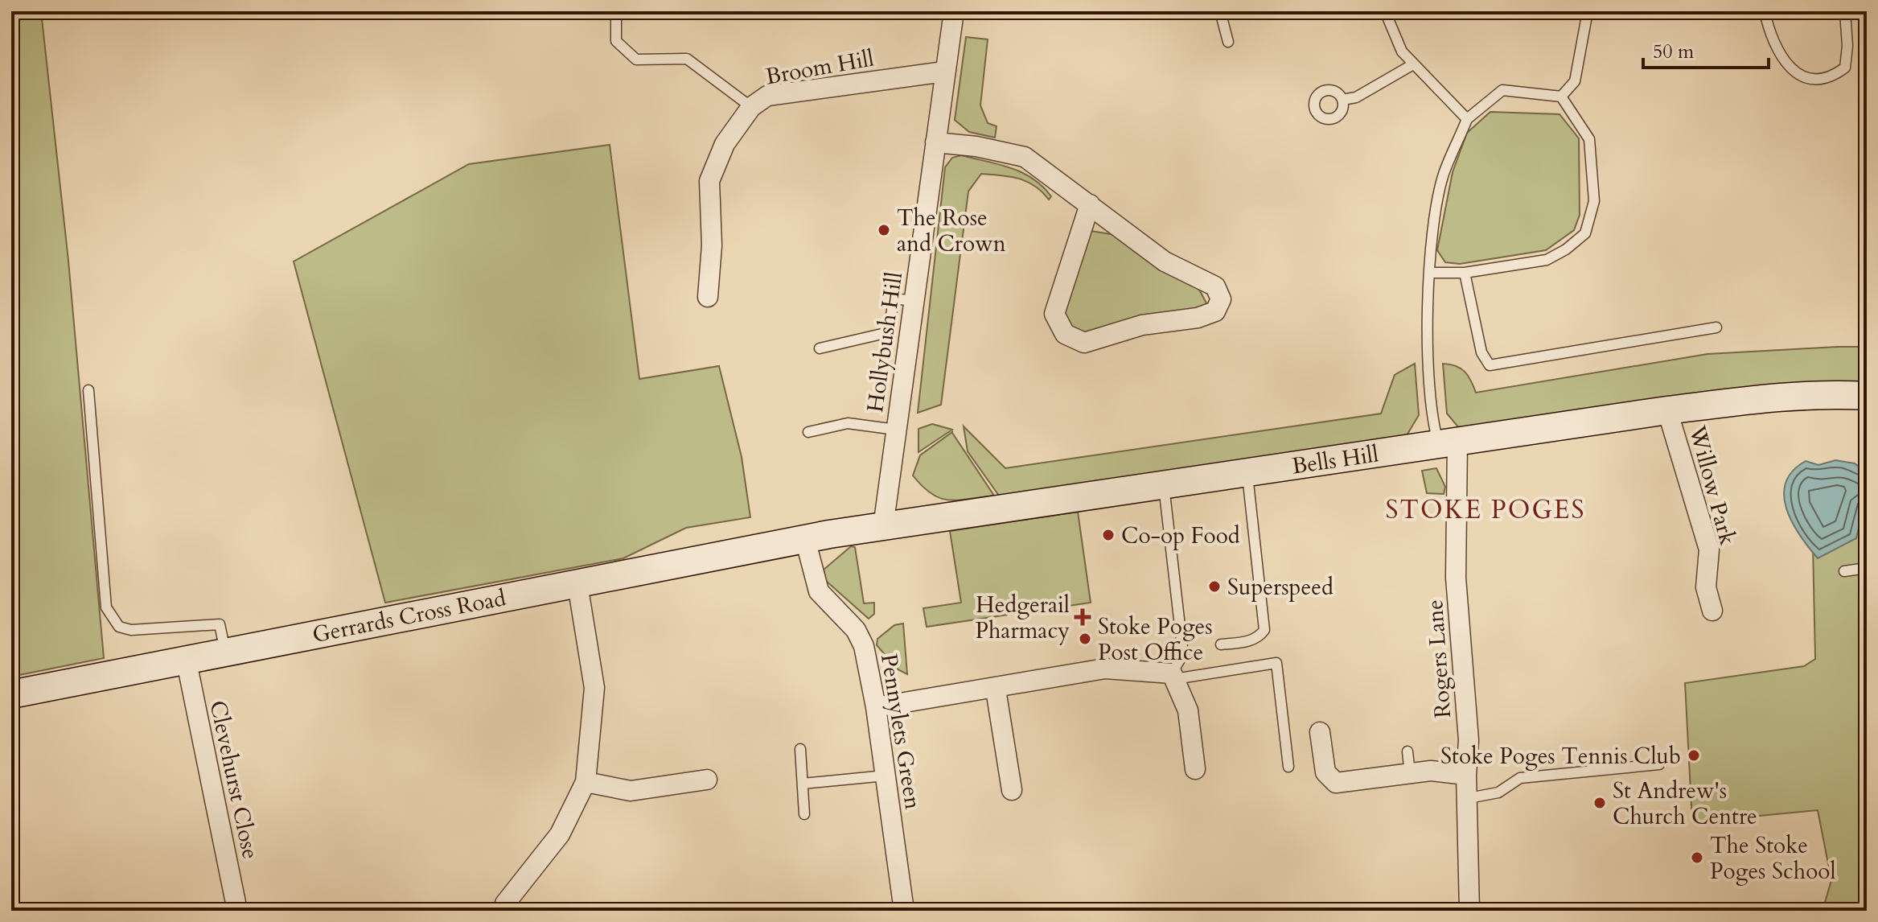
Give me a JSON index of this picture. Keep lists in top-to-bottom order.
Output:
{
  "streets": {
    "main road": ["Bells Hill", "Gerrards Cross Road"],
    "street": [
      "Broom Hill",
      "Hollybush Hill",
      "Willow Park",
      "Rogers Lane",
      "Pennylets Green",
      "Clevehurst Close"
    ]
  },
  "crossings": [
    ["Broom Hill", "Hollybush Hill"],
    ["Hollybush Hill", "Bells Hill"],
    ["Bells Hill", "Willow Park"],
    ["Bells Hill", "Gerrards Cross Road"],
    ["Bells Hill", "Rogers Lane"],
    ["Bells Hill", "Pennylets Green"],
    ["Gerrards Cross Road", "Pennylets Green"],
    ["Gerrards Cross Road", "Clevehurst Close"]
  ],
  "districts": ["STOKE POGES"],
  "places": {
    "other": [
      "The Rose and Crown",
      "Co-op Food",
      "Superspeed",
      "Stoke Poges Post Office",
      "Stoke Poges Tennis Club",
      "St Andrew's Church Centre",
      "The Stoke Poges School"
    ],
    "health": ["Hedgerail Pharmacy"]
  },
  "scale_bar": "50 m"
}
